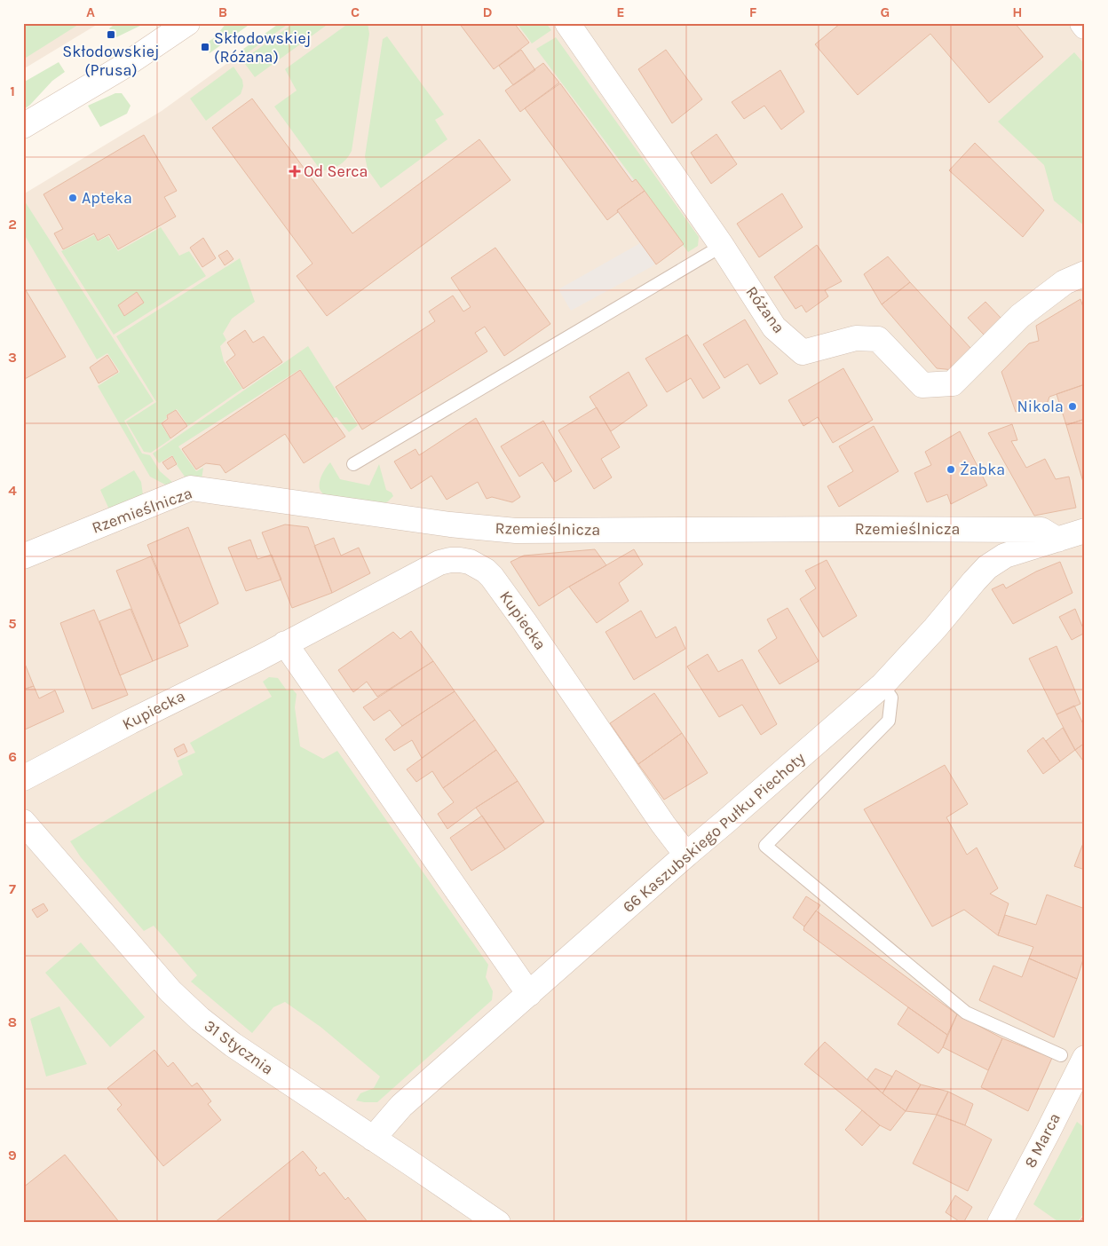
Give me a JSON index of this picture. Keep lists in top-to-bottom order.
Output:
{
  "streets": {
    "street": [
      "Różana",
      "Rzemieślnicza",
      "Kupiecka",
      "66 Kaszubskiego Pułku Piechoty",
      "31 Stycznia",
      "8 Marca"
    ]
  },
  "crossings": [
    ["Rzemieślnicza", "66 Kaszubskiego Pułku Piechoty"],
    ["Kupiecka", "66 Kaszubskiego Pułku Piechoty"],
    ["66 Kaszubskiego Pułku Piechoty", "31 Stycznia"]
  ],
  "places": {
    "transit": ["Skłodowskiej (Prusa)", "Skłodowskiej (Różana)"],
    "health": ["Od Serca"],
    "other": ["Apteka", "Nikola", "Żabka"]
  },
  "grid": {
    "columns": [
      "A",
      "B",
      "C",
      "D",
      "E",
      "F",
      "G",
      "H"
    ],
    "rows": [
      "1",
      "2",
      "3",
      "4",
      "5",
      "6",
      "7",
      "8",
      "9"
    ]
  }
}
